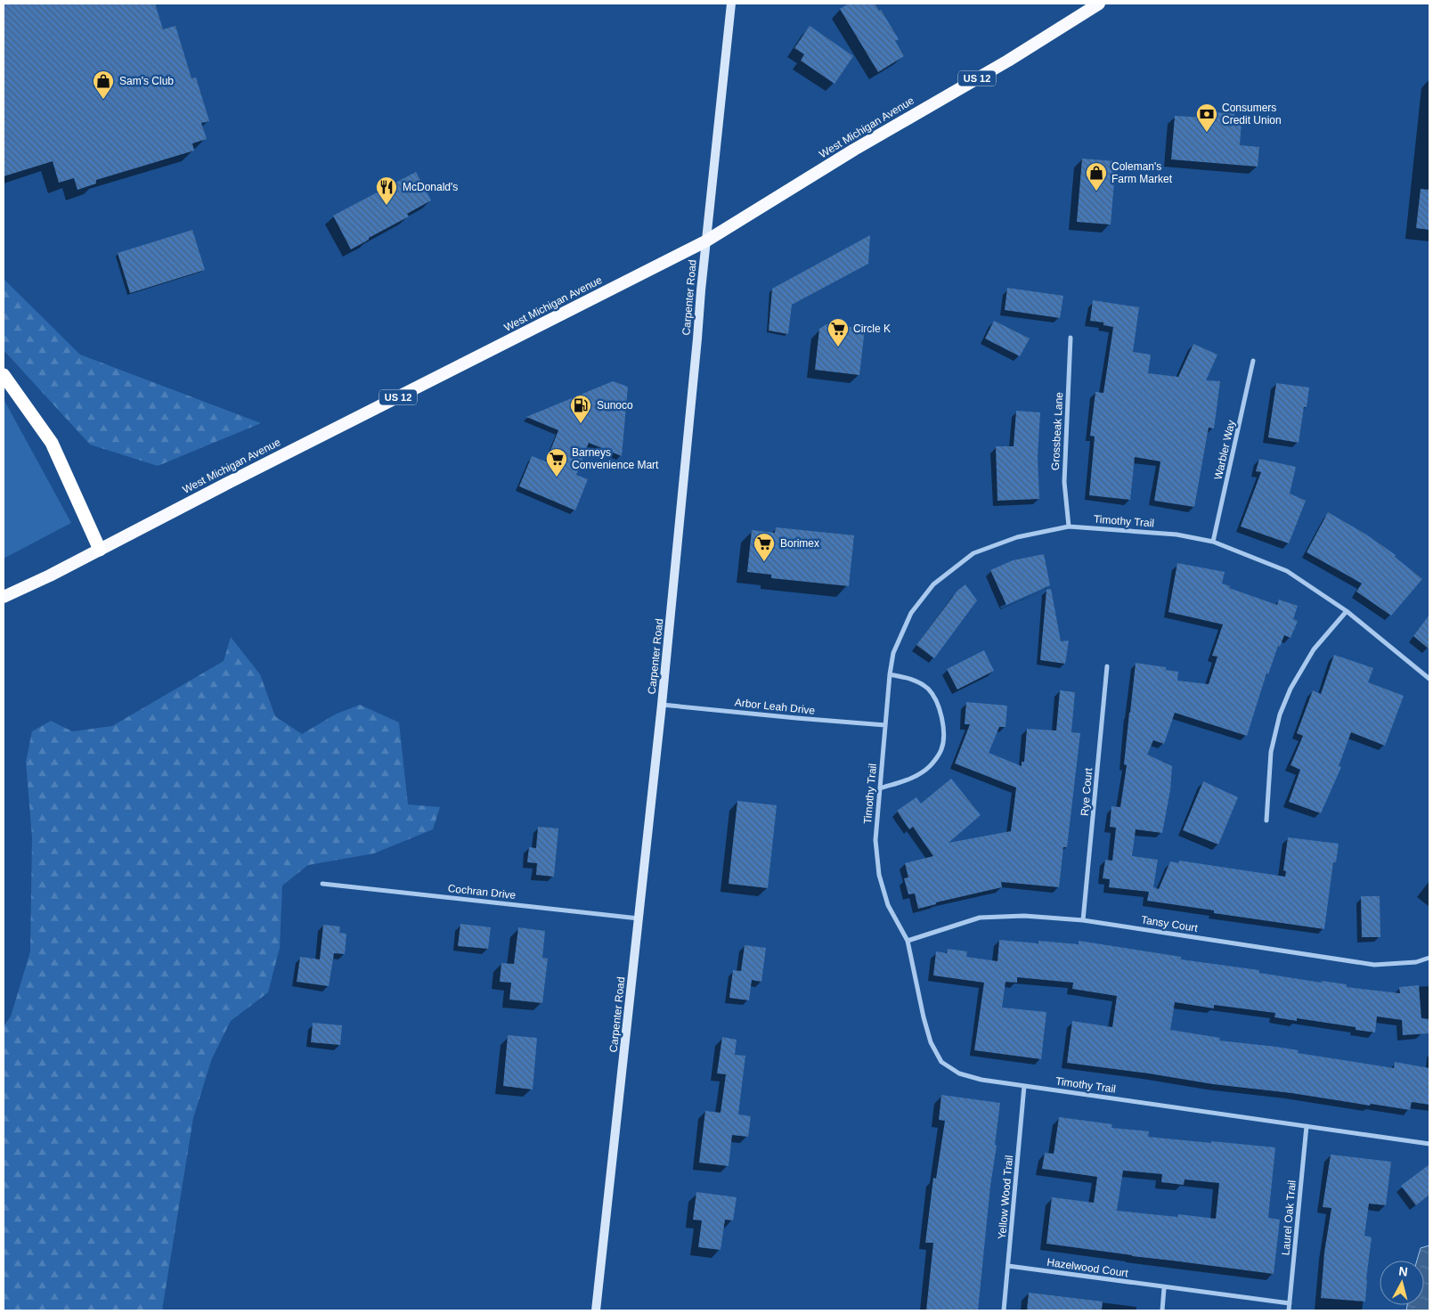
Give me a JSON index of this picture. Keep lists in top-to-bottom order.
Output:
{
  "streets": {
    "highway": ["US 12", "West Michigan Avenue"],
    "main road": ["Carpenter Road"],
    "street": [
      "Grossbeak Lane",
      "Warbler Way",
      "Timothy Trail",
      "Arbor Leah Drive",
      "Rye Court",
      "Cochran Drive",
      "Tansy Court",
      "Yellow Wood Trail",
      "Laurel Oak Trail",
      "Hazelwood Court"
    ]
  },
  "crossings": [
    ["West Michigan Avenue", "Carpenter Road"],
    ["Carpenter Road", "Arbor Leah Drive"],
    ["Carpenter Road", "Cochran Drive"],
    ["Grossbeak Lane", "Timothy Trail"],
    ["Warbler Way", "Timothy Trail"],
    ["Timothy Trail", "Arbor Leah Drive"],
    ["Timothy Trail", "Tansy Court"],
    ["Timothy Trail", "Yellow Wood Trail"],
    ["Timothy Trail", "Laurel Oak Trail"],
    ["Rye Court", "Tansy Court"],
    ["Yellow Wood Trail", "Hazelwood Court"],
    ["Laurel Oak Trail", "Hazelwood Court"]
  ],
  "places": {
    "shop": ["Sam's Club", "Coleman's Farm Market"],
    "bank": ["Consumers Credit Union"],
    "restaurant": ["McDonald's"],
    "supermarket": ["Circle K", "Barneys Convenience Mart", "Borimex"],
    "fuel station": ["Sunoco"]
  },
  "north": "top"
}
